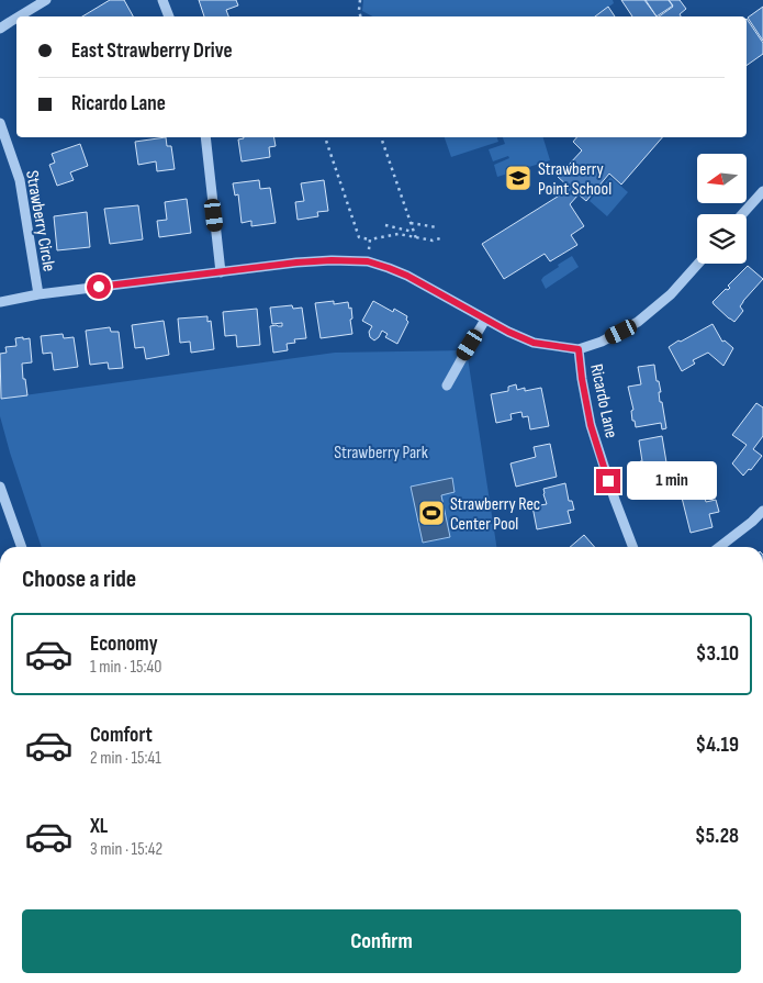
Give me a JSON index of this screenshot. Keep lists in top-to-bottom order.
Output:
{
  "streets": {
    "street": ["Strawberry Circle", "Ricardo Lane"]
  },
  "parks": ["Strawberry Park"],
  "places": {
    "school or university": ["Strawberry Point School"],
    "sports": ["Strawberry Rec Center Pool"]
  },
  "north": "left",
  "page": {
    "banner": ["East Strawberry Drive", "Ricardo Lane"],
    "bubble": "1 min",
    "heading": "Choose a ride",
    "list": [
      {
        "name": "Economy",
        "note": "1 min · 15:40",
        "value": "$3.10"
      },
      {
        "name": "Comfort",
        "note": "2 min · 15:41",
        "value": "$4.19"
      },
      {
        "name": "XL",
        "note": "3 min · 15:42",
        "value": "$5.28"
      }
    ],
    "buttons": "Confirm"
  }
}
